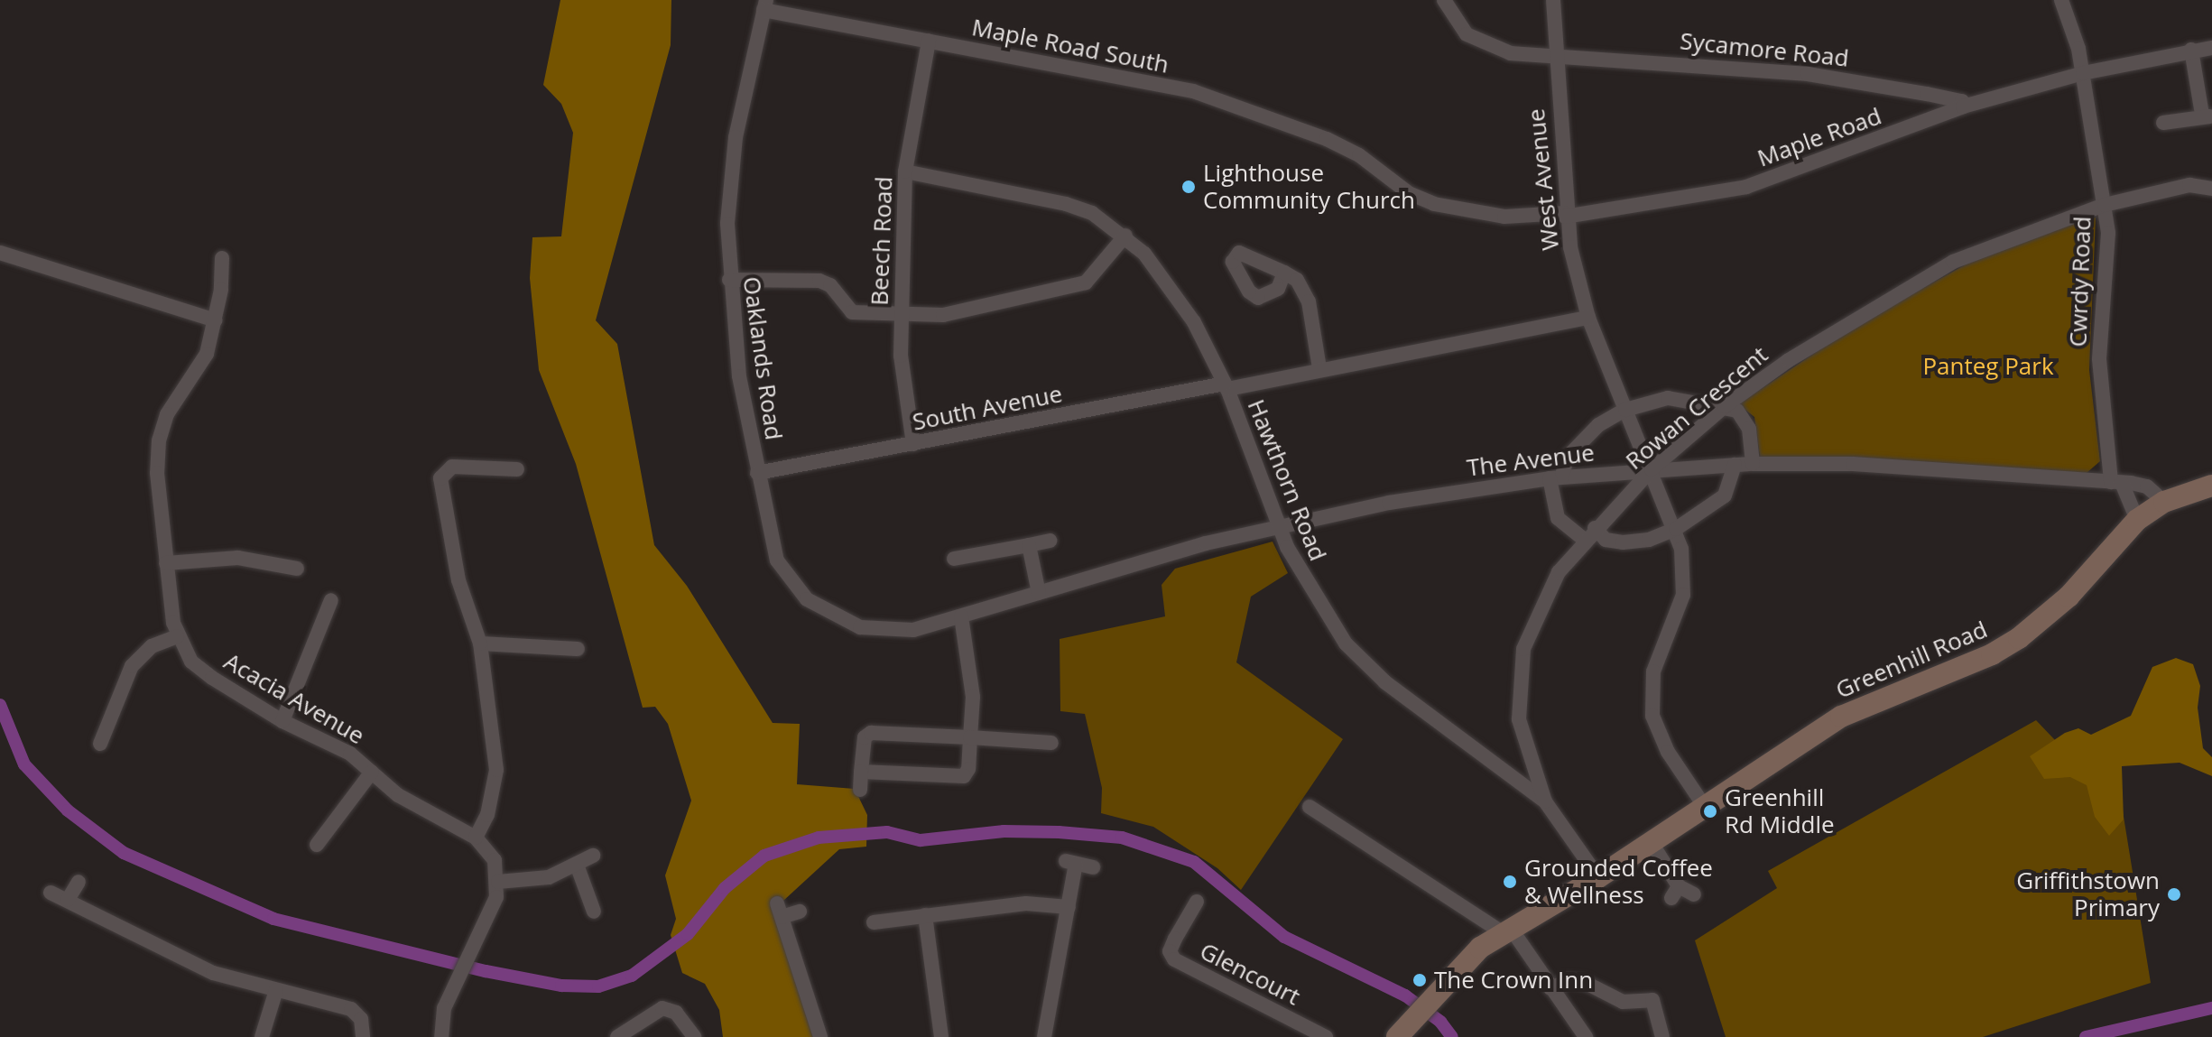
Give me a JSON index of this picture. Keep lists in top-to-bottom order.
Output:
{
  "streets": {
    "street": [
      "Maple Road South",
      "Sycamore Road",
      "Maple Road",
      "West Avenue",
      "Beech Road",
      "Cwrdy Road",
      "Oaklands Road",
      "South Avenue",
      "Rowan Crescent",
      "The Avenue",
      "Hawthorn Road",
      "Greenhill Road",
      "Acacia Avenue",
      "Glencourt"
    ]
  },
  "crossings": [
    ["Maple Road South", "Maple Road"],
    ["Maple Road South", "West Avenue"],
    ["Maple Road South", "Beech Road"],
    ["Maple Road South", "Oaklands Road"],
    ["Sycamore Road", "Maple Road"],
    ["Sycamore Road", "West Avenue"],
    ["Maple Road", "West Avenue"],
    ["Maple Road", "Cwrdy Road"],
    ["West Avenue", "South Avenue"],
    ["West Avenue", "Rowan Crescent"],
    ["West Avenue", "The Avenue"],
    ["West Avenue", "Greenhill Road"],
    ["Beech Road", "South Avenue"],
    ["Beech Road", "Hawthorn Road"],
    ["Cwrdy Road", "Rowan Crescent"],
    ["Cwrdy Road", "The Avenue"],
    ["Cwrdy Road", "Greenhill Road"],
    ["Oaklands Road", "South Avenue"],
    ["Oaklands Road", "The Avenue"],
    ["South Avenue", "Hawthorn Road"],
    ["Rowan Crescent", "The Avenue"],
    ["Rowan Crescent", "Hawthorn Road"],
    ["The Avenue", "Hawthorn Road"],
    ["The Avenue", "Greenhill Road"],
    ["Hawthorn Road", "Greenhill Road"]
  ],
  "parks": ["Panteg Park"],
  "places": [
    "Lighthouse Community Church",
    "Greenhill Rd Middle",
    "Grounded Coffee & Wellness",
    "Griffithstown Primary",
    "The Crown Inn"
  ]
}
